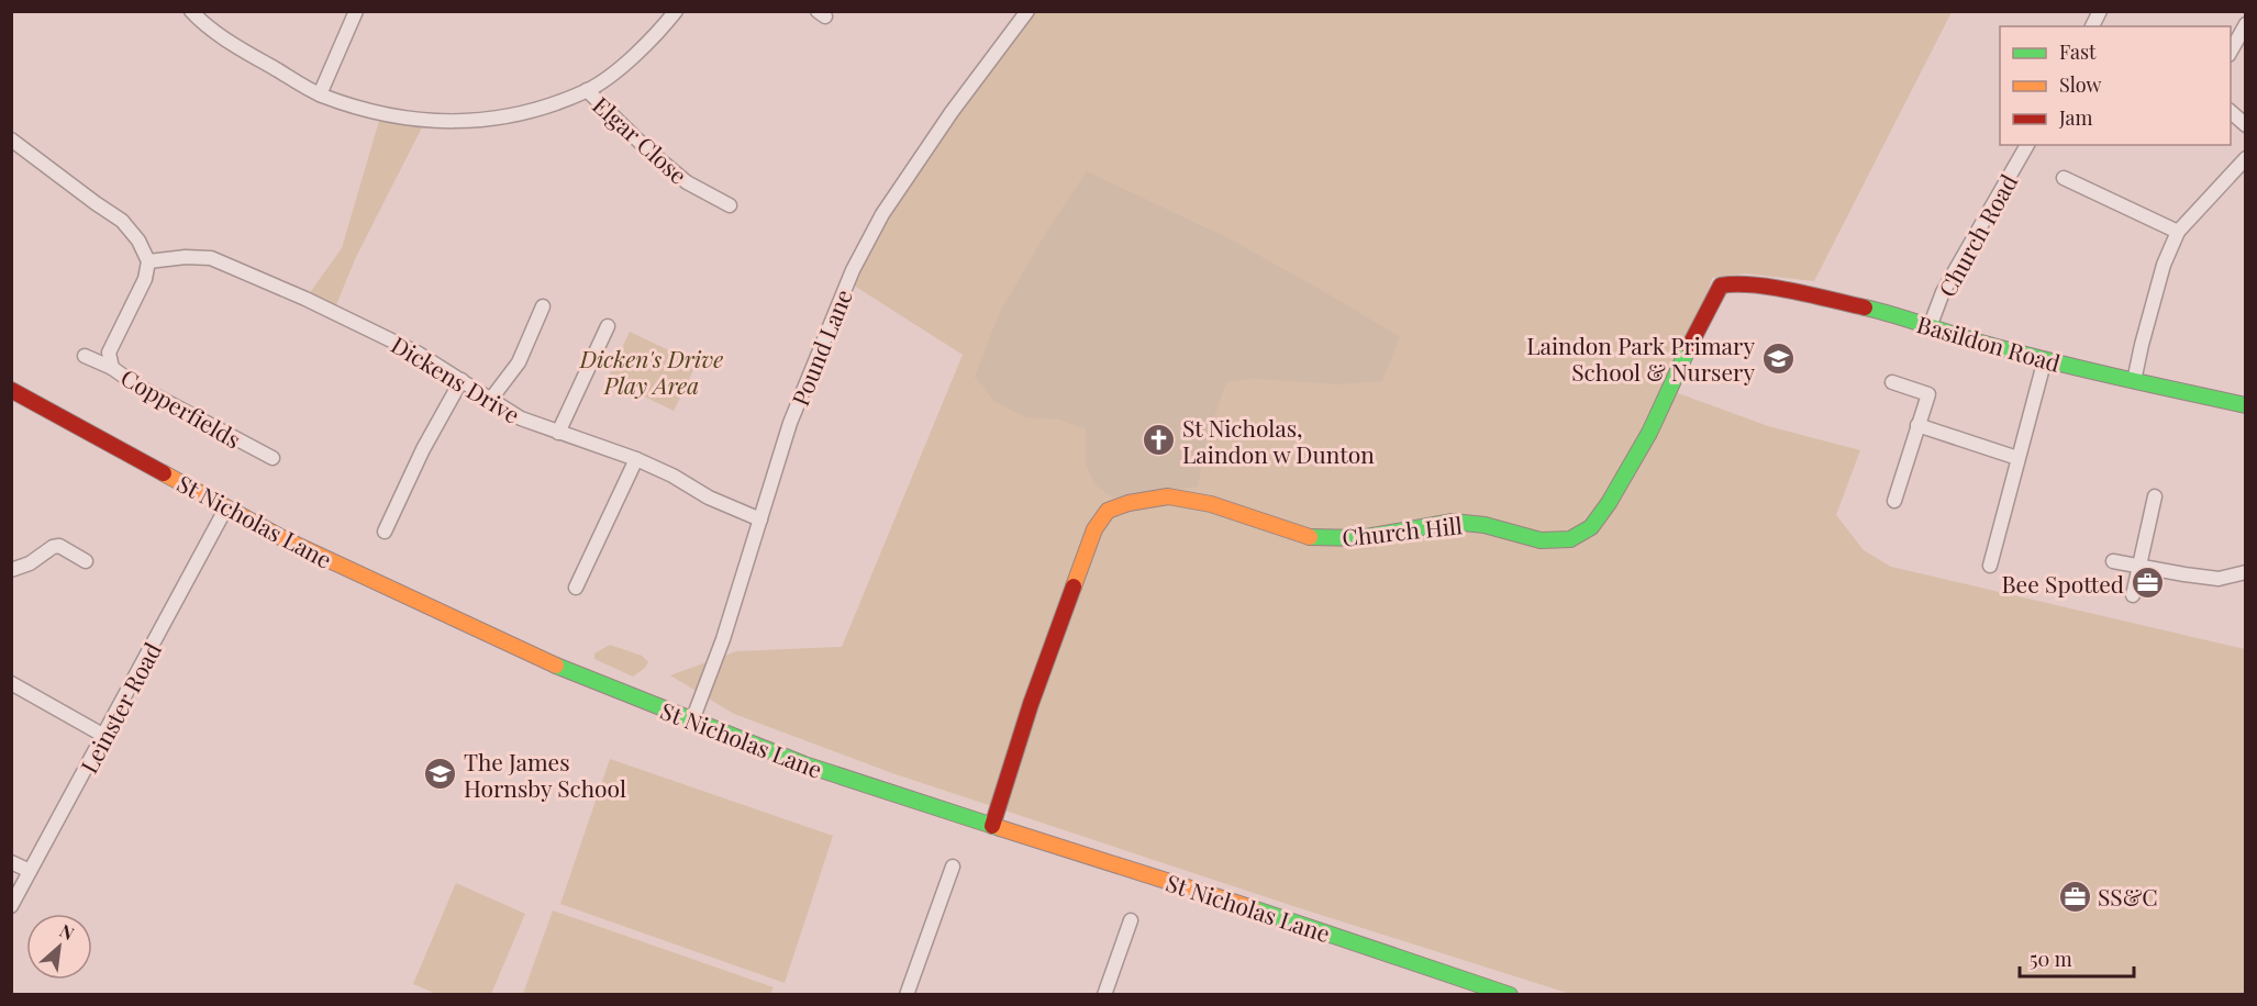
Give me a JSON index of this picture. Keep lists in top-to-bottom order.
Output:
{
  "streets": {
    "street": [
      "Elgar Close",
      "Church Road",
      "Basildon Road",
      "Pound Lane",
      "Dickens Drive",
      "Copperfields",
      "St Nicholas Lane",
      "Church Hill",
      "Leinster Road"
    ]
  },
  "crossings": [
    ["Church Road", "Basildon Road"],
    ["Basildon Road", "Church Hill"],
    ["Pound Lane", "Dickens Drive"],
    ["Pound Lane", "St Nicholas Lane"],
    ["Dickens Drive", "Copperfields"],
    ["St Nicholas Lane", "Church Hill"],
    ["St Nicholas Lane", "Leinster Road"]
  ],
  "parks": ["Dicken's Drive Play Area"],
  "places": {
    "school or university": ["Laindon Park Primary School & Nursery", "The James Hornsby School"],
    "church": ["St Nicholas, Laindon w Dunton"],
    "office": ["Bee Spotted", "SS&C"]
  },
  "legend": ["Fast", "Slow", "Jam"],
  "scale_bar": "50 m",
  "north": "top right"
}
